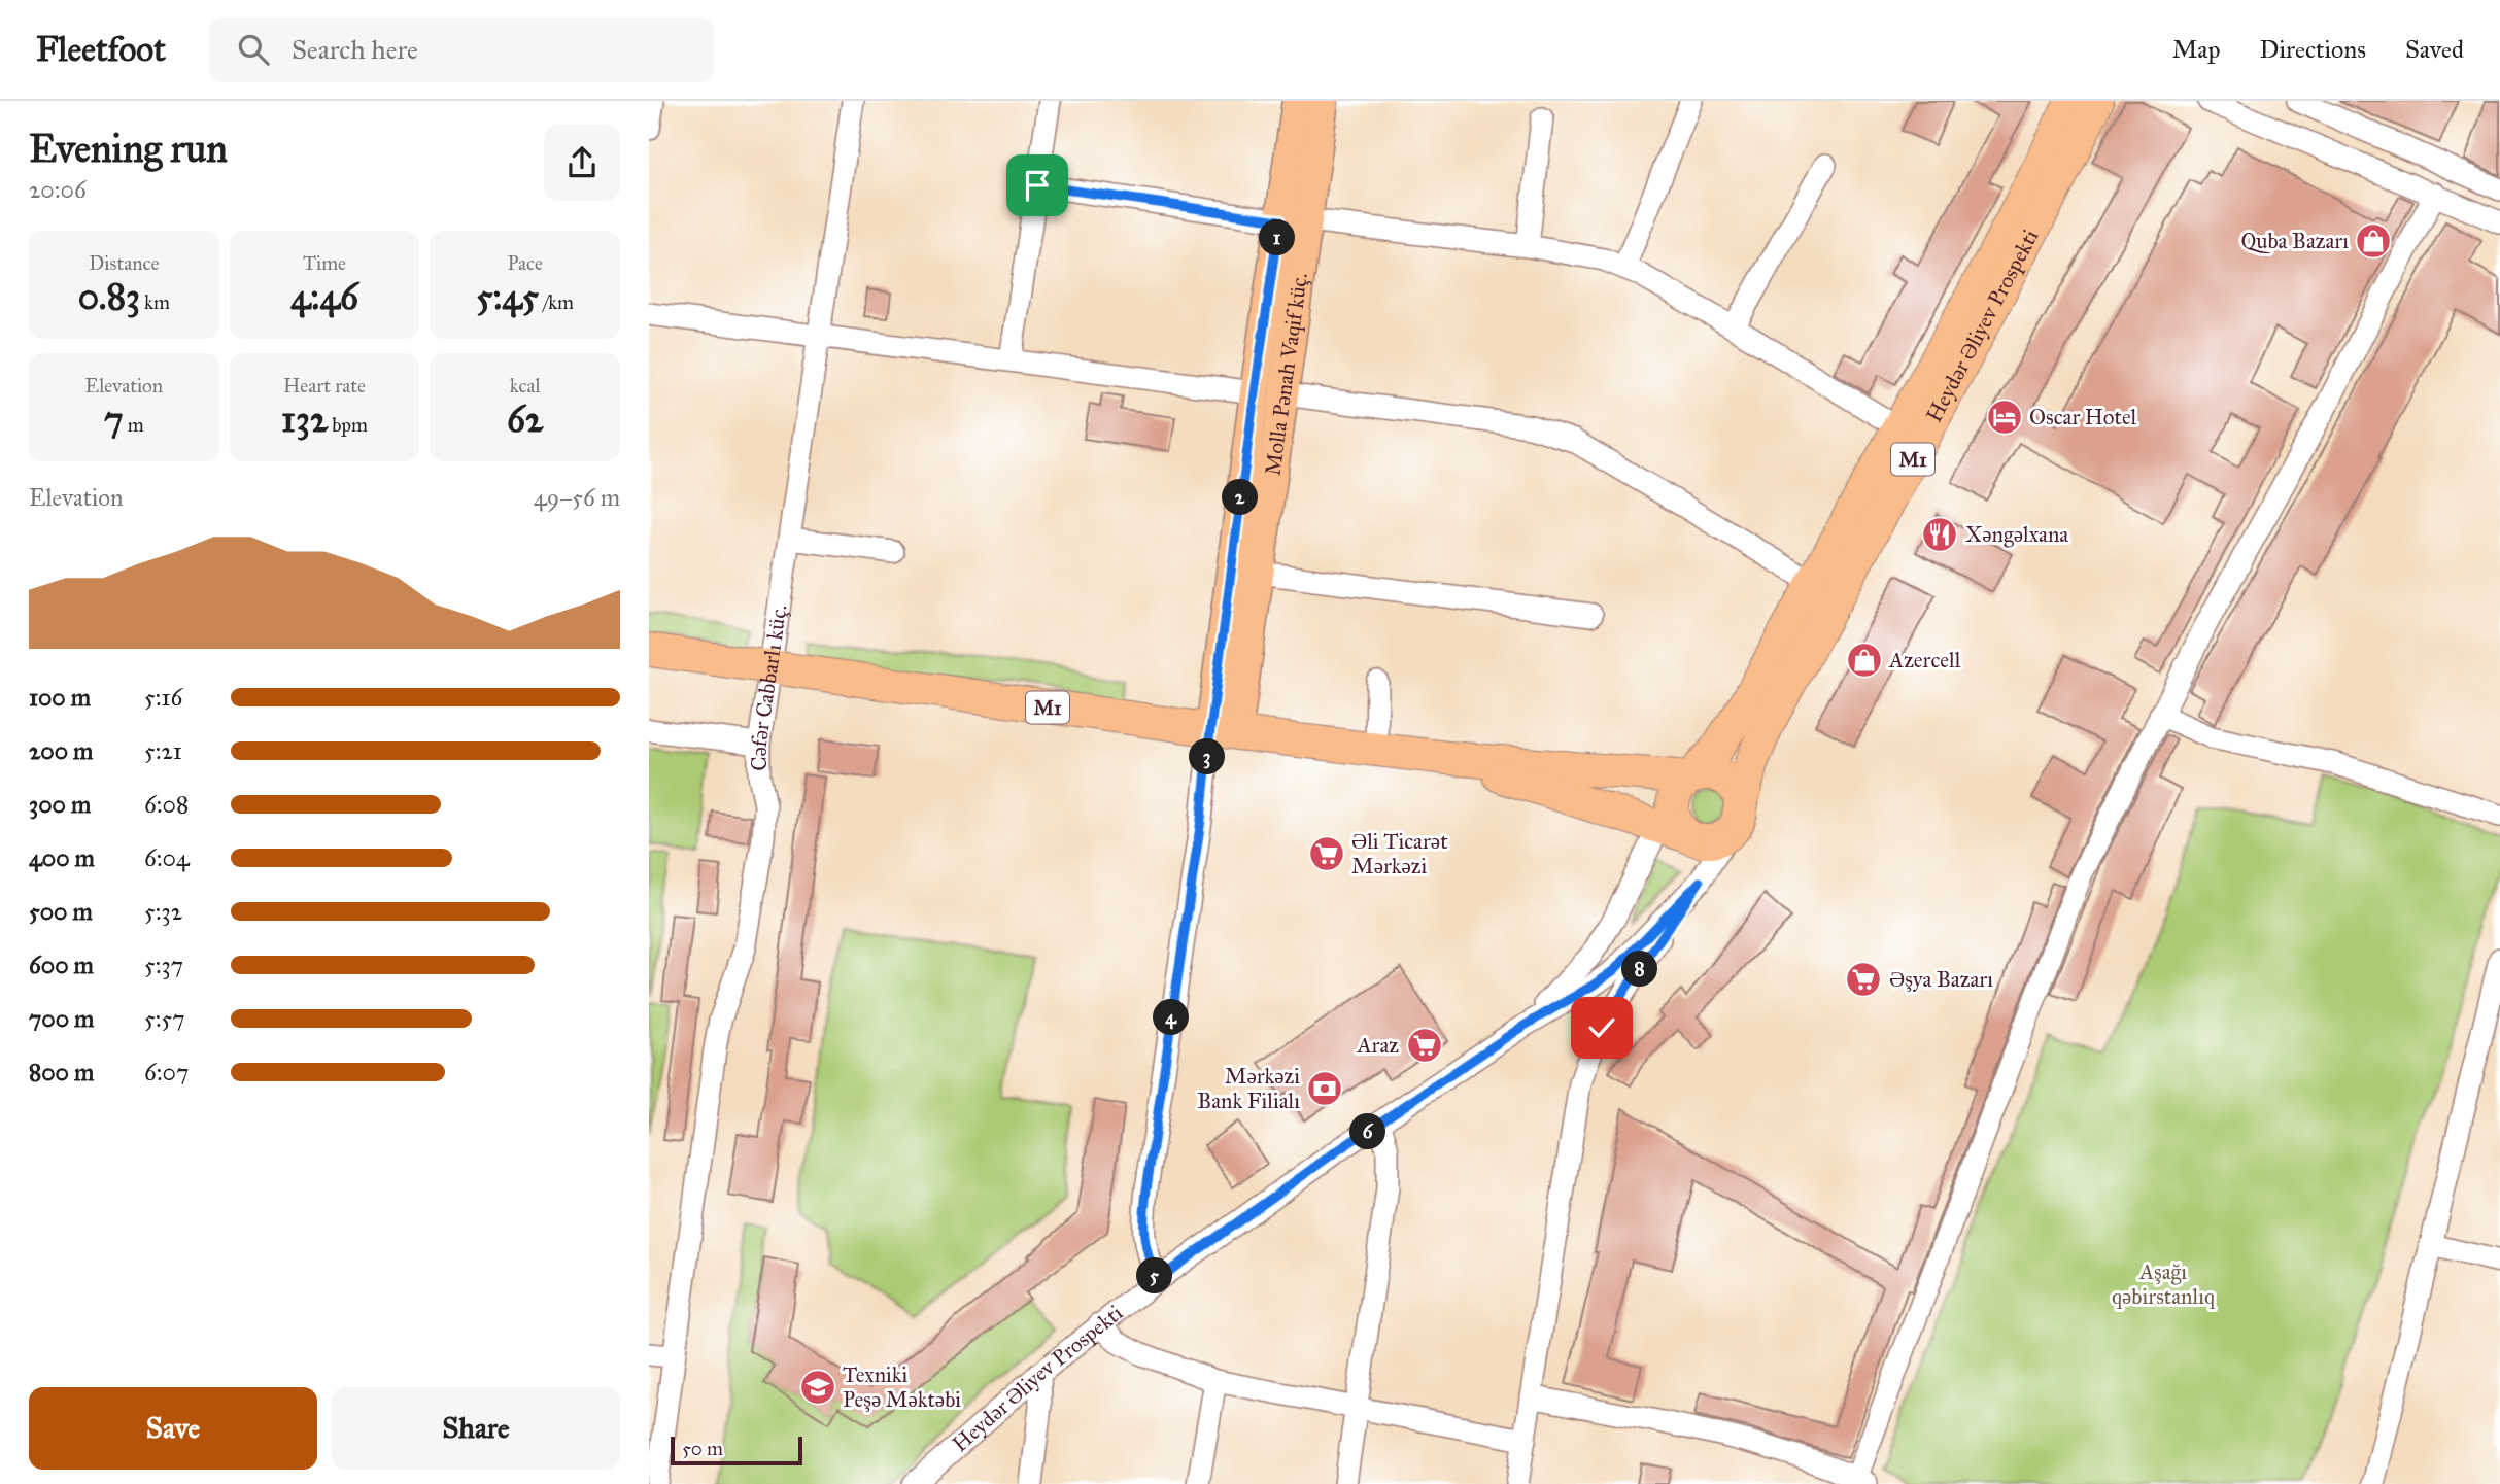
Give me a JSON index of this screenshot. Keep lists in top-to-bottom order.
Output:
{
  "streets": {
    "highway": ["Heydər Əliyev Prospekti", "M1"],
    "main road": ["Molla Pənah Vaqif küç."],
    "street": ["Cəfər Cabbarlı küç."]
  },
  "crossings": [
    ["Molla Pənah Vaqif küç.", "M1"],
    ["M1", "Cəfər Cabbarlı küç."]
  ],
  "parks": ["Aşağı qəbirstanlıq"],
  "places": {
    "shop": ["Quba Bazarı", "Azercell"],
    "hotel": ["Oscar Hotel"],
    "restaurant": ["Xəngəlxana"],
    "supermarket": ["Əli Ticarət Mərkəzi", "Əşya Bazarı", "Araz"],
    "bank": ["Mərkəzi Bank Filialı"],
    "school or university": ["Texniki Peşə Məktəbi"]
  },
  "scale_bar": "50 m",
  "page": {
    "header": "Fleetfoot",
    "search": "Search here",
    "nav": ["Map", "Directions", "Saved"],
    "heading": ["Evening run", "20:06"],
    "pins": [
      "1",
      "2",
      "3",
      "8",
      "4",
      "6",
      "5"
    ],
    "stats": [
      ["Distance", "0.83 km"],
      ["Time", "4:46"],
      ["Pace", "5:45 /km"],
      ["Elevation", "7 m"],
      ["Heart rate", "132 bpm"],
      ["kcal", "62"]
    ],
    "chart": ["Elevation", "49–56 m"],
    "list": [
      {
        "name": "100 m",
        "note": "5:16"
      },
      {
        "name": "200 m",
        "note": "5:21"
      },
      {
        "name": "300 m",
        "note": "6:08"
      },
      {
        "name": "400 m",
        "note": "6:04"
      },
      {
        "name": "500 m",
        "note": "5:32"
      },
      {
        "name": "600 m",
        "note": "5:37"
      },
      {
        "name": "700 m",
        "note": "5:57"
      },
      {
        "name": "800 m",
        "note": "6:07"
      }
    ],
    "buttons": ["Save", "Share"],
    "scale": "50 m"
  }
}
